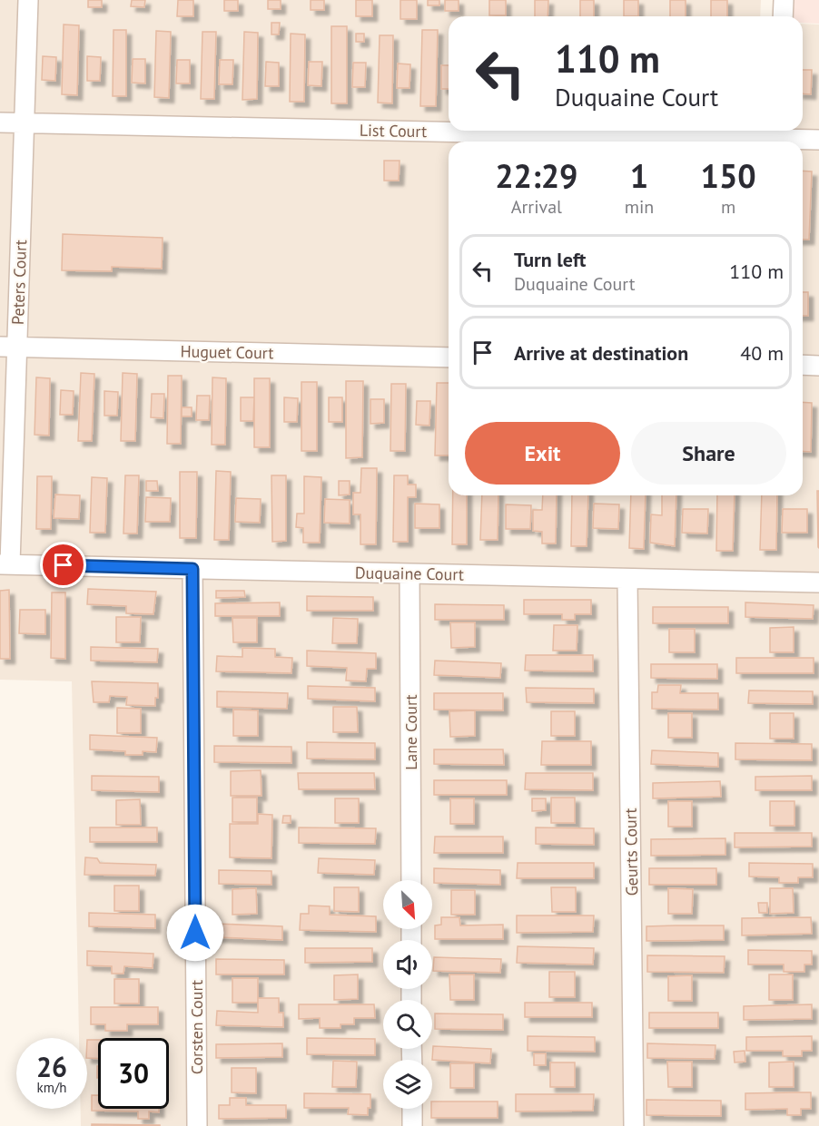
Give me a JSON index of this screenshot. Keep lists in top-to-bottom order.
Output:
{
  "streets": {
    "street": [
      "List Court",
      "Peters Court",
      "Huguet Court",
      "Duquaine Court",
      "Lane Court",
      "Geurts Court",
      "Corsten Court"
    ]
  },
  "crossings": [
    ["List Court", "Peters Court"],
    ["Peters Court", "Huguet Court"],
    ["Peters Court", "Duquaine Court"],
    ["Duquaine Court", "Lane Court"],
    ["Duquaine Court", "Geurts Court"],
    ["Duquaine Court", "Corsten Court"]
  ],
  "north": "bottom right",
  "page": {
    "turn": ["110 m", "Duquaine Court"],
    "eta": [
      "22:29",
      "Arrival",
      "1",
      "min",
      "150",
      "m"
    ],
    "list": [
      {
        "name": "Turn left",
        "note": "Duquaine Court",
        "value": "110 m"
      },
      {
        "name": "Arrive at destination",
        "value": "40 m"
      }
    ],
    "buttons": ["Exit", "Share"],
    "speed": "26 km/h",
    "limit": "30"
  }
}
